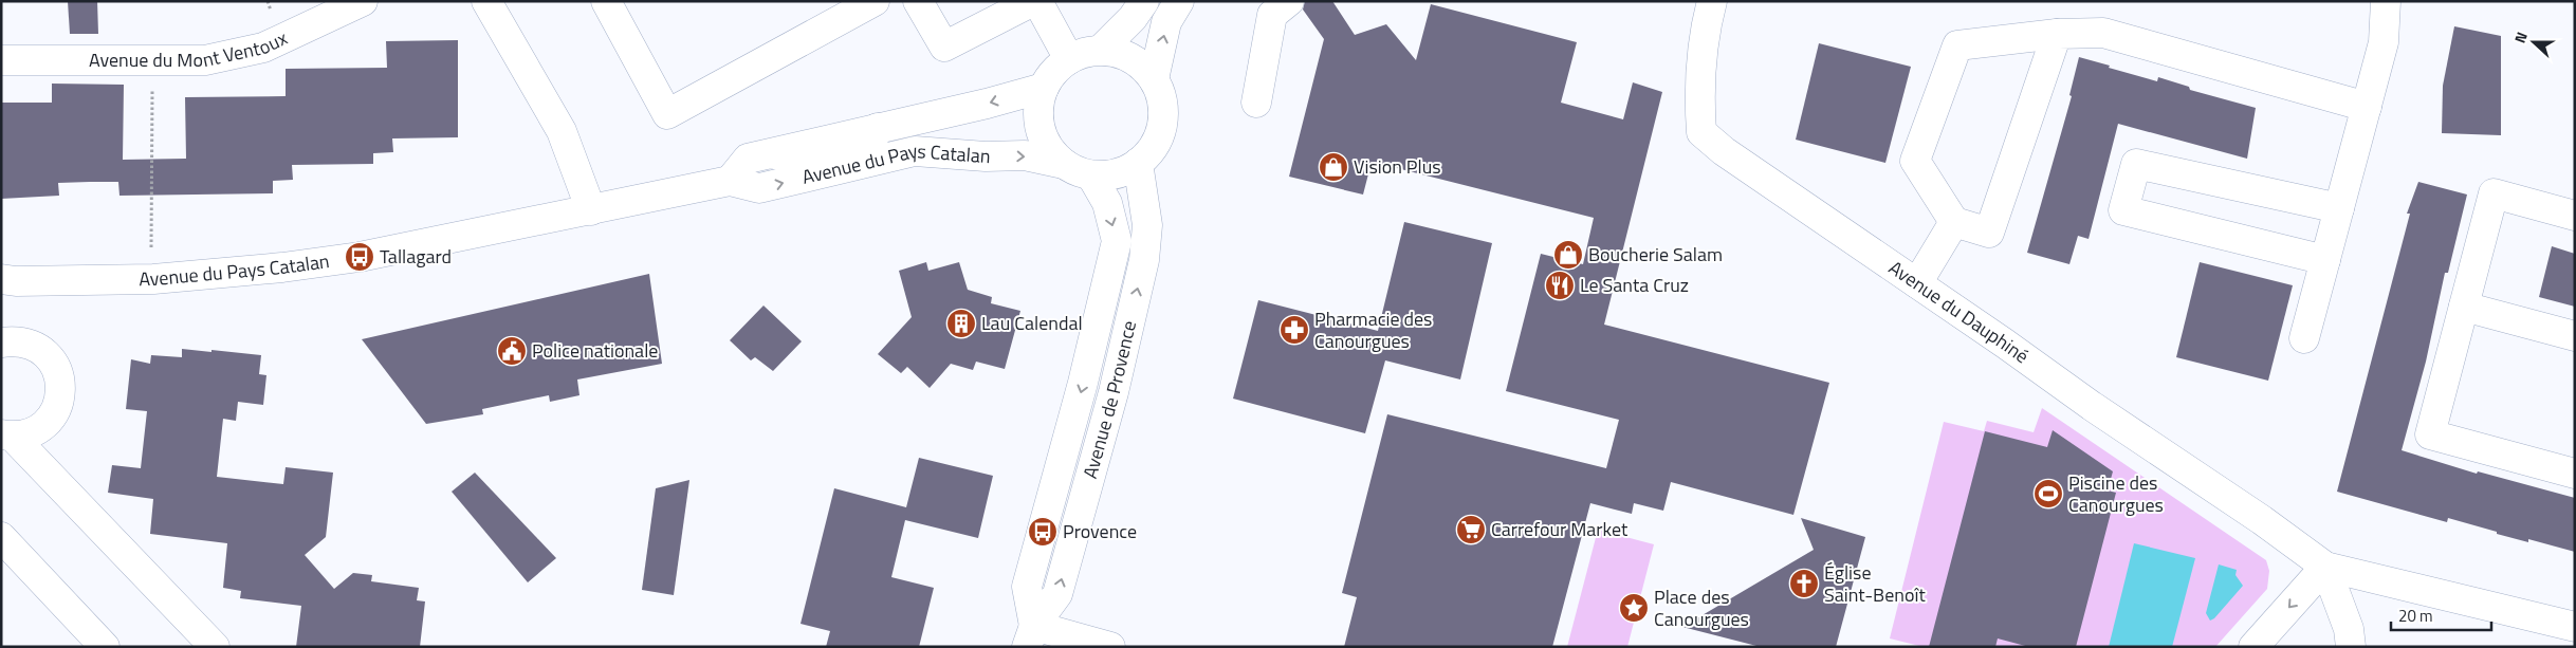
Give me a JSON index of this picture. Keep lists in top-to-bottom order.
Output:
{
  "streets": {
    "street": [
      "Avenue du Mont Ventoux",
      "Avenue du Pays Catalan",
      "Avenue du Dauphiné",
      "Avenue de Provence"
    ]
  },
  "crossings": [
    ["Avenue du Pays Catalan", "Avenue de Provence"]
  ],
  "places": {
    "shop": ["Vision Plus", "Boucherie Salam"],
    "bus stop": ["Tallagard", "Provence"],
    "restaurant": ["Le Santa Cruz"],
    "building": ["Lau Calendal"],
    "pharmacy": ["Pharmacie des Canourgues"],
    "public building": ["Police nationale"],
    "sports": ["Piscine des Canourgues"],
    "supermarket": ["Carrefour Market"],
    "church": ["Église Saint-Benoît"],
    "place": ["Place des Canourgues"]
  },
  "scale_bar": "20 m",
  "north": "left"
}
